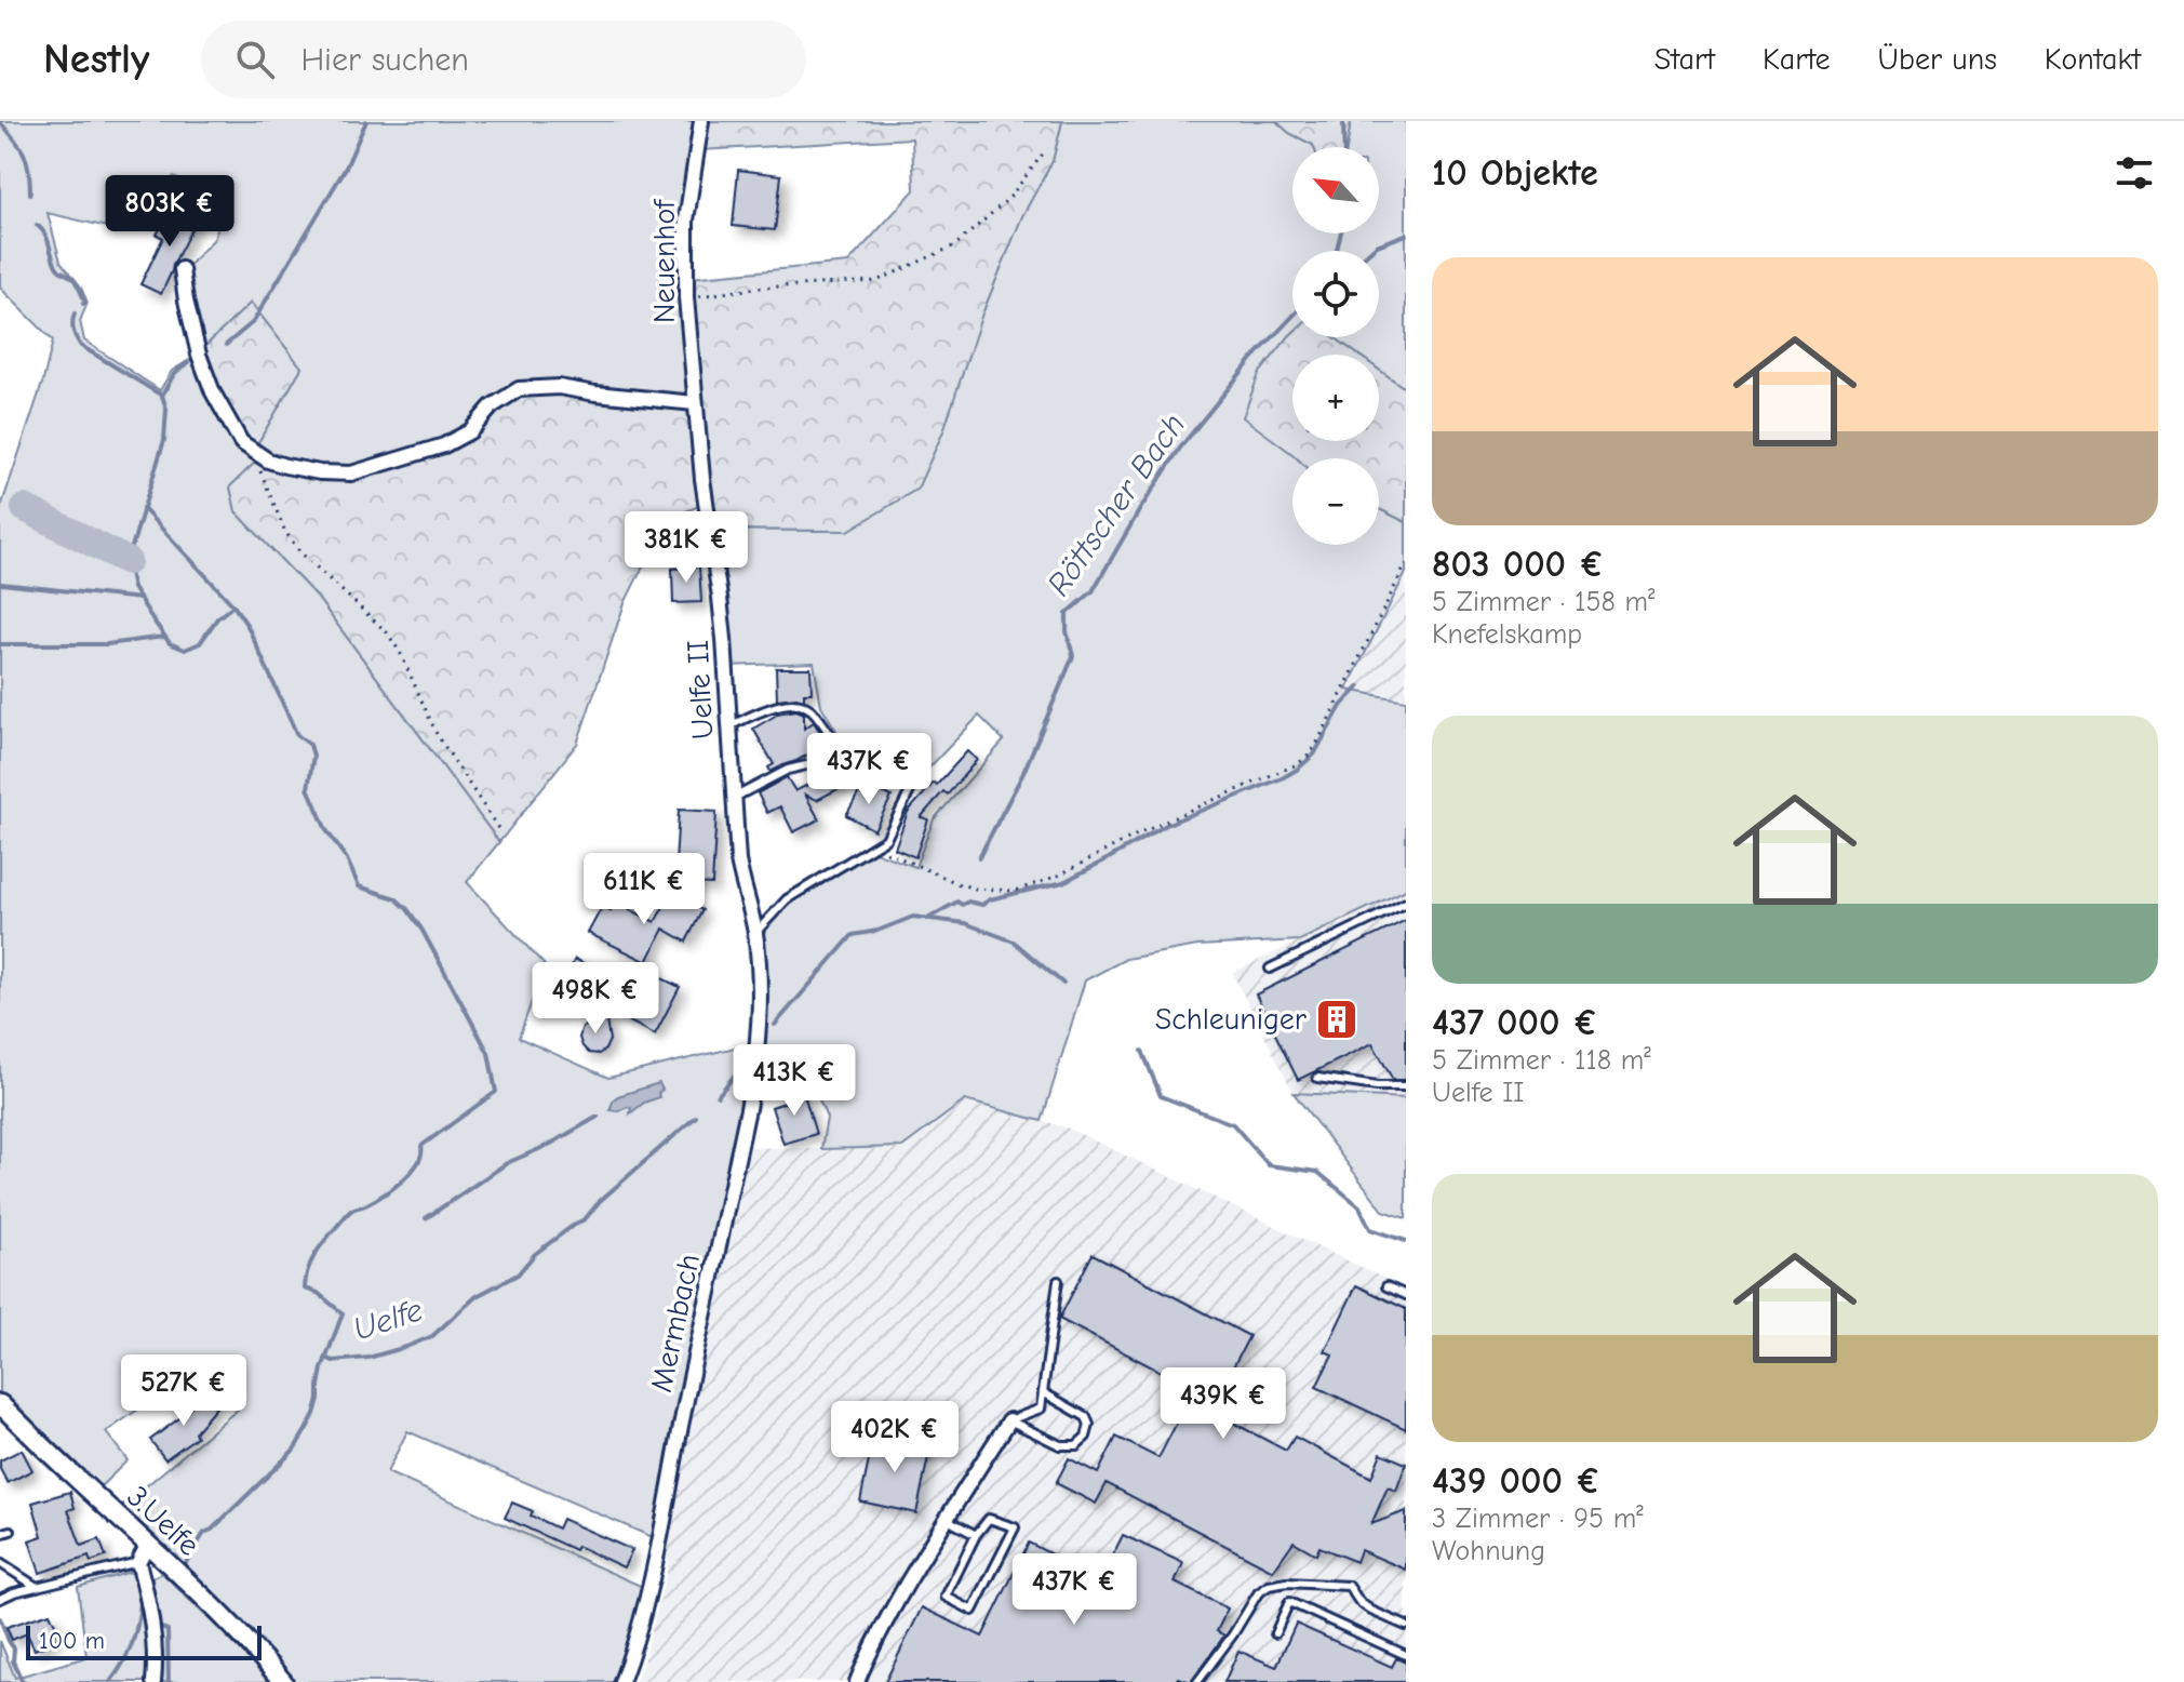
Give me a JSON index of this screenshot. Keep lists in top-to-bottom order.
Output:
{
  "streets": {
    "street": [
      "Neuenhof",
      "Uelfe II",
      "Mermbach",
      "3.Uelfe"
    ]
  },
  "crossings": [
    ["Neuenhof", "Uelfe II"],
    ["Uelfe II", "Mermbach"]
  ],
  "water": ["Röttscher Bach", "Uelfe"],
  "places": {
    "building": ["Schleuniger"]
  },
  "scale_bar": "100 m",
  "north": "top left",
  "page": {
    "header": "Nestly",
    "search": "Hier suchen",
    "nav": [
      "Start",
      "Karte",
      "Über uns",
      "Kontakt"
    ],
    "heading": "10 Objekte",
    "map_buttons": ["+", "−"],
    "price": [
      "803K €",
      "381K €",
      "437K €",
      "611K €",
      "498K €",
      "413K €",
      "527K €",
      "439K €",
      "402K €",
      "437K €"
    ],
    "list": [
      {
        "name": "803 000 €",
        "note": "5 Zimmer · 158 m² · Knefelskamp"
      },
      {
        "name": "437 000 €",
        "note": "5 Zimmer · 118 m² · Uelfe II"
      },
      {
        "name": "439 000 €",
        "note": "3 Zimmer · 95 m² · Wohnung"
      }
    ],
    "scale": "100 m"
  }
}
